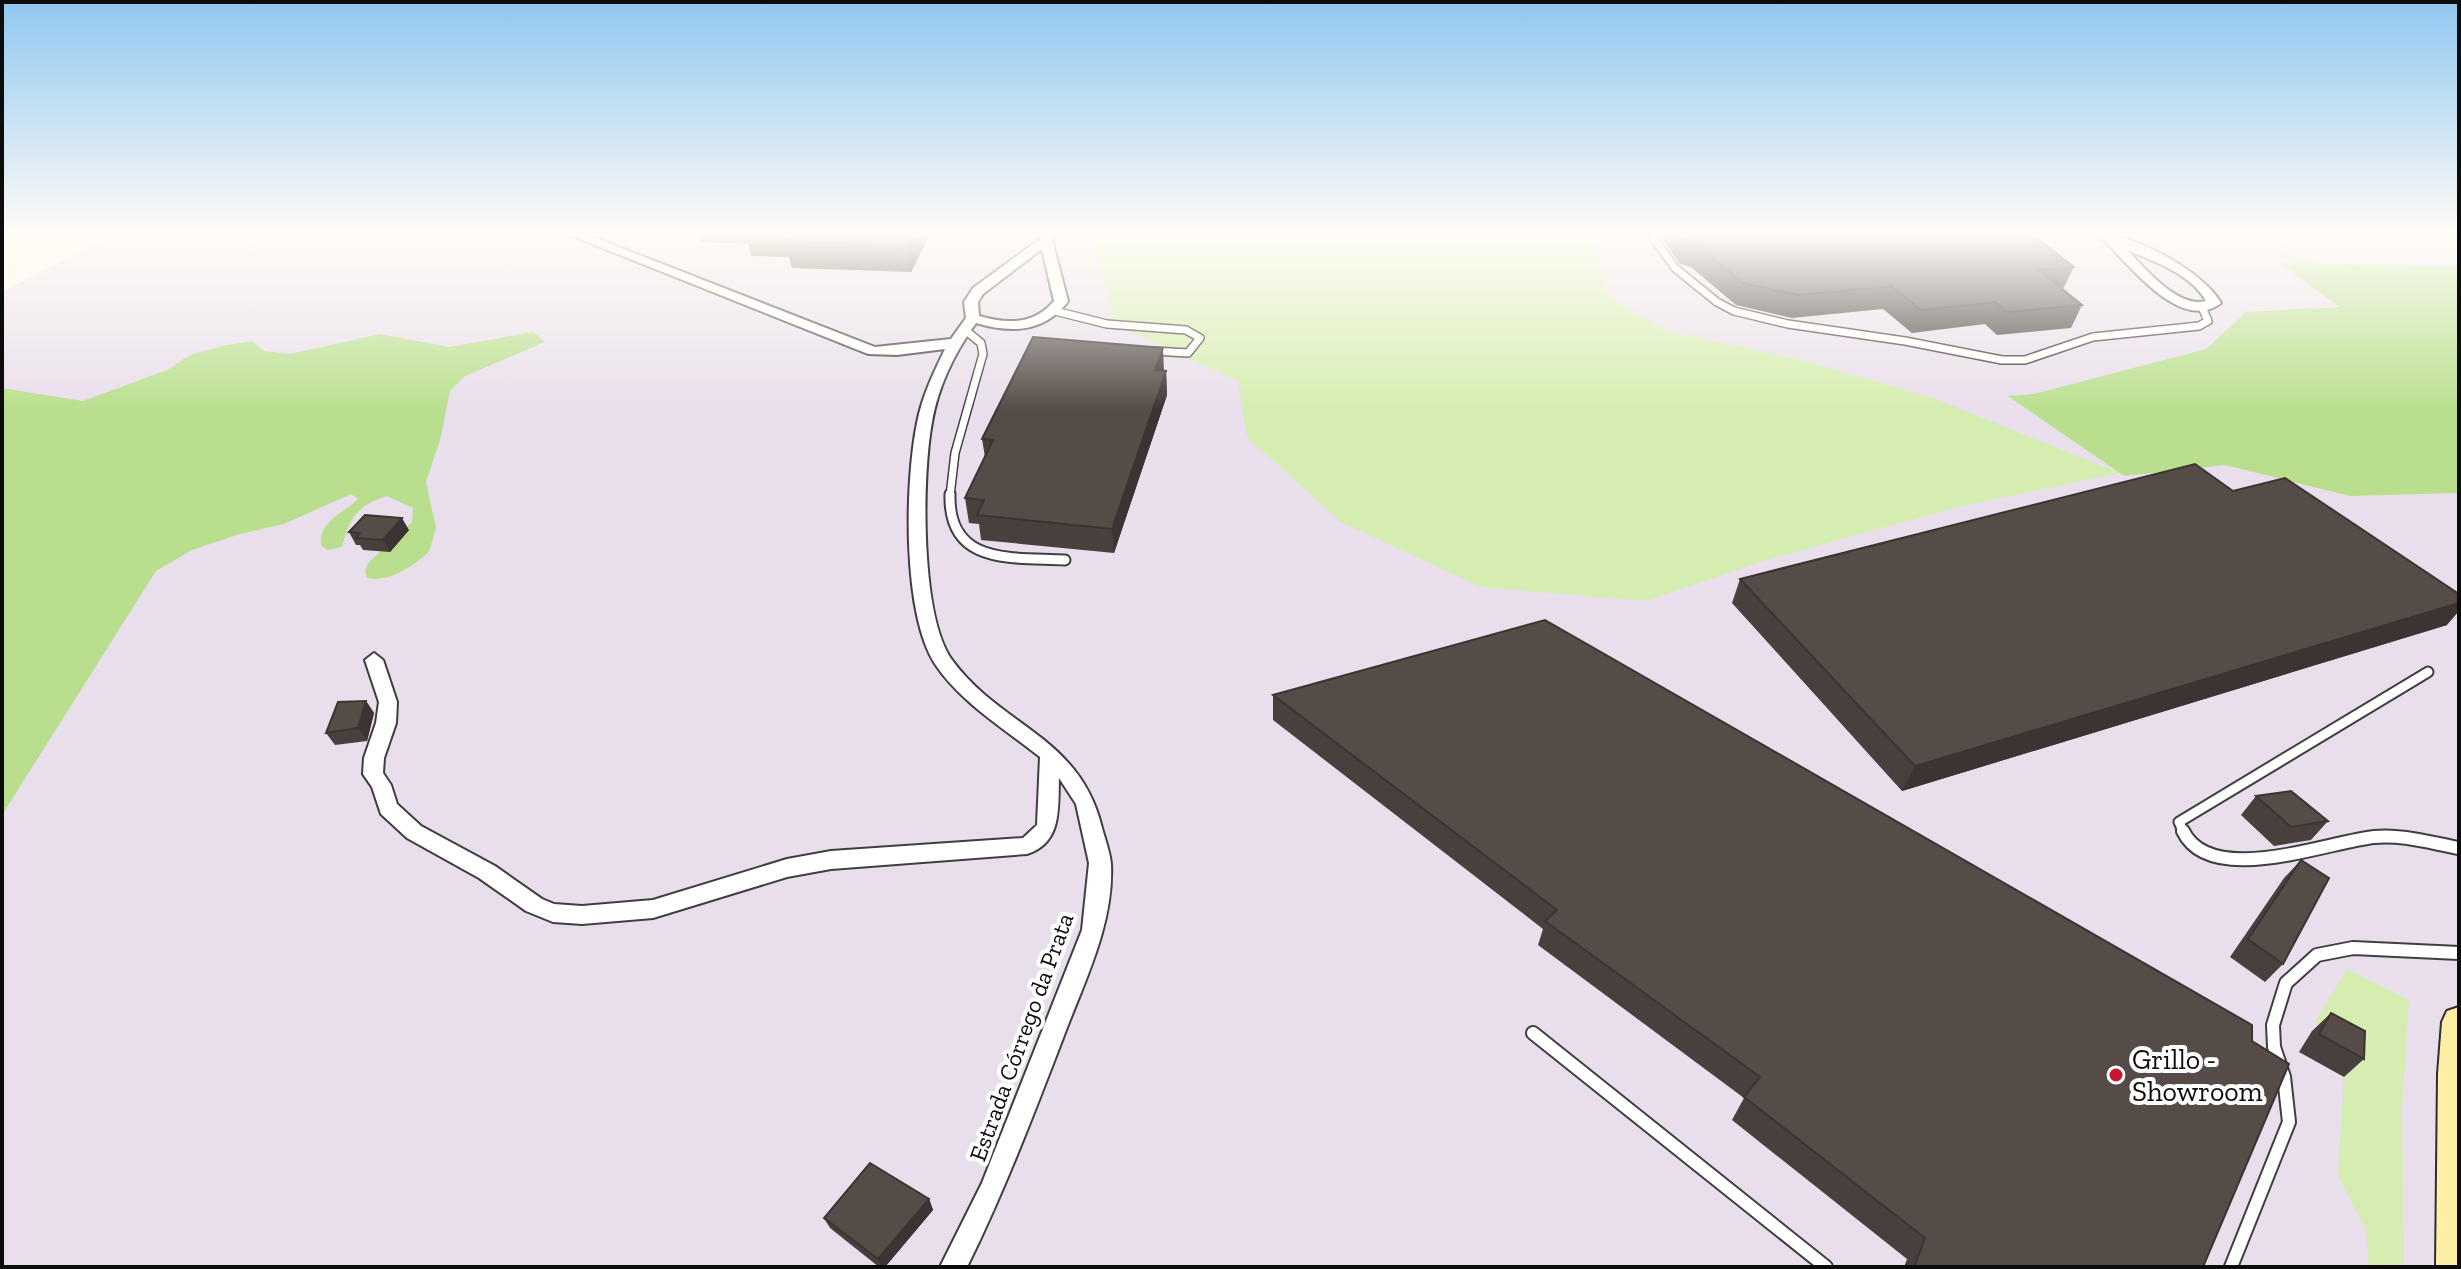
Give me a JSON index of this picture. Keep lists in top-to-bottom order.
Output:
{
  "streets": {
    "street": ["Estrada Córrego da Prata"]
  },
  "places": ["Grillo - Showroom"]
}
